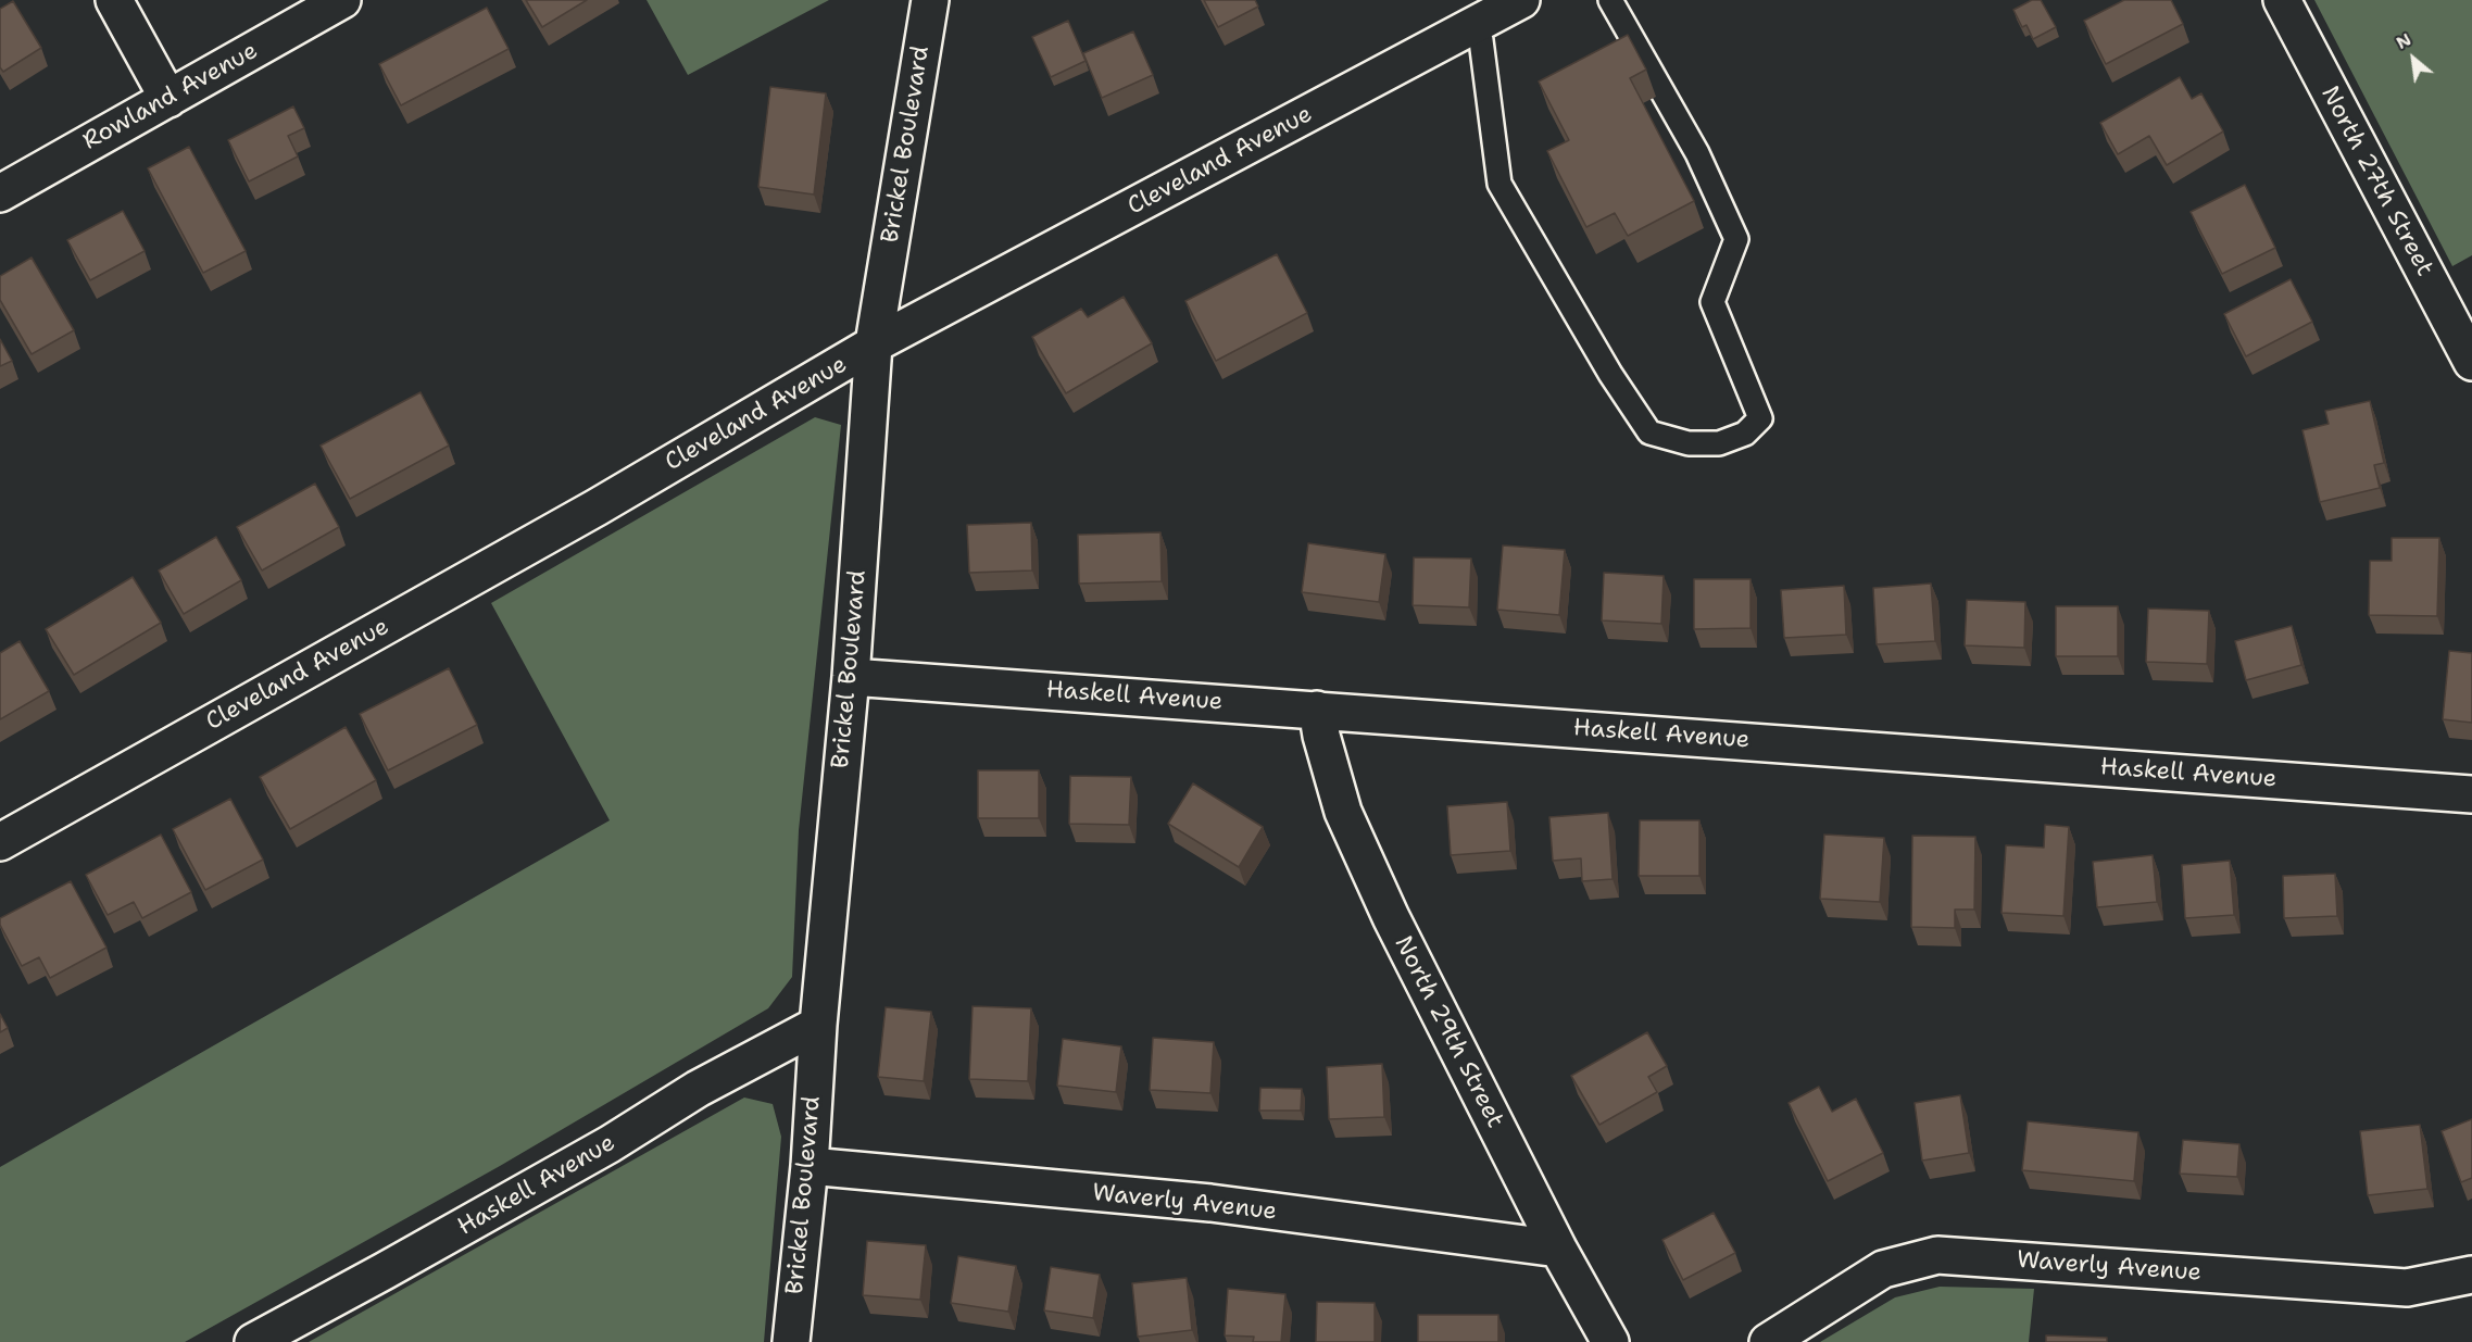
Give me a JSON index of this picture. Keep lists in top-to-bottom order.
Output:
{
  "streets": {
    "street": [
      "Rowland Avenue",
      "Brickel Boulevard",
      "Cleveland Avenue",
      "North 27th Street",
      "Haskell Avenue",
      "North 29th Street",
      "Waverly Avenue"
    ]
  },
  "crossings": [
    ["Brickel Boulevard", "Cleveland Avenue"],
    ["Brickel Boulevard", "Haskell Avenue"],
    ["Brickel Boulevard", "Waverly Avenue"],
    ["Haskell Avenue", "North 29th Street"],
    ["North 29th Street", "Waverly Avenue"]
  ],
  "north": "top left"
}
